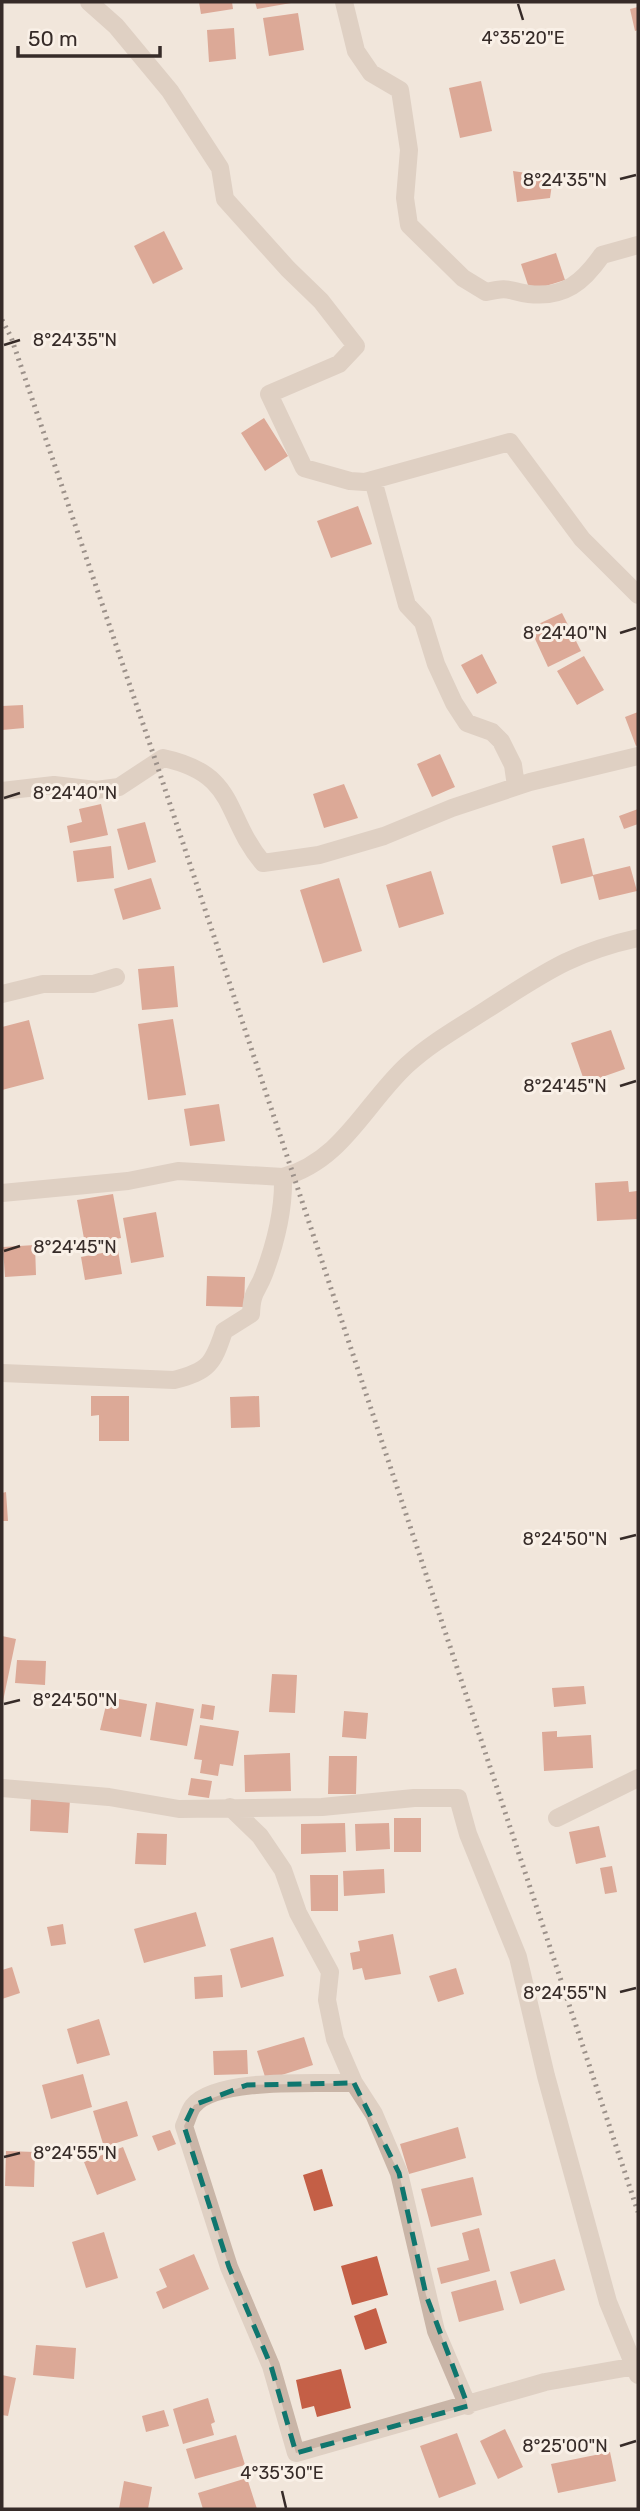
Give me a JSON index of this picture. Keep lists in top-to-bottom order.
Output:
{
  "scale_bar": "50 m",
  "coordinates": [
    "4°35'20\"E",
    "8°24'35\"N",
    "8°24'40\"N",
    "8°24'45\"N",
    "8°24'50\"N",
    "8°24'55\"N",
    "8°25'00\"N",
    "4°35'30\"E"
  ]
}
